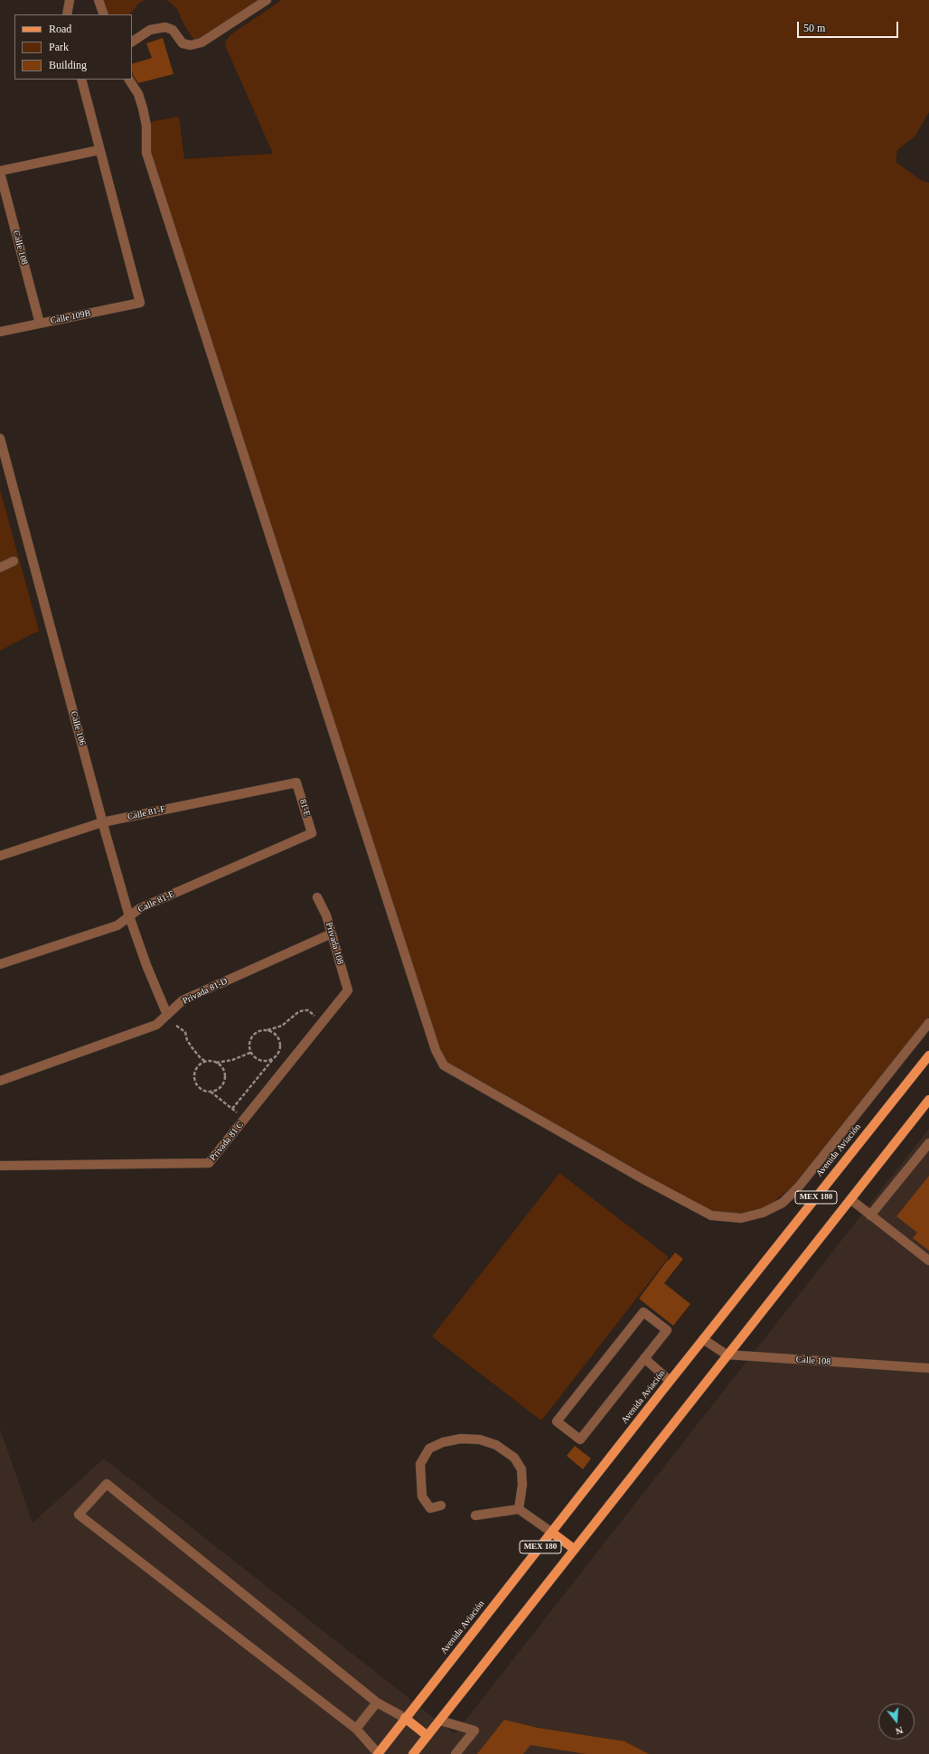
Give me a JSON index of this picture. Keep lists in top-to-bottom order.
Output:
{
  "streets": {
    "main road": ["Avenida Aviación", "MEX 180"],
    "street": [
      "Calle 108",
      "Calle 109B",
      "Calle 106",
      "81-E",
      "Calle 81-F",
      "Calle 81-E",
      "Privada 108",
      "Privada 81-D",
      "Privada 81 C"
    ]
  },
  "crossings": [
    ["Calle 108", "Calle 109B"],
    ["Calle 108", "Avenida Aviación"],
    ["Calle 108", "MEX 180"],
    ["Calle 106", "Calle 81-F"],
    ["Calle 106", "Calle 81-E"],
    ["Calle 106", "Privada 81-D"],
    ["81-E", "Calle 81-F"],
    ["81-E", "Calle 81-E"],
    ["Privada 108", "Privada 81-D"],
    ["Privada 108", "Privada 81 C"]
  ],
  "legend": ["Road", "Park", "Building"],
  "scale_bar": "50 m",
  "north": "bottom"
}
